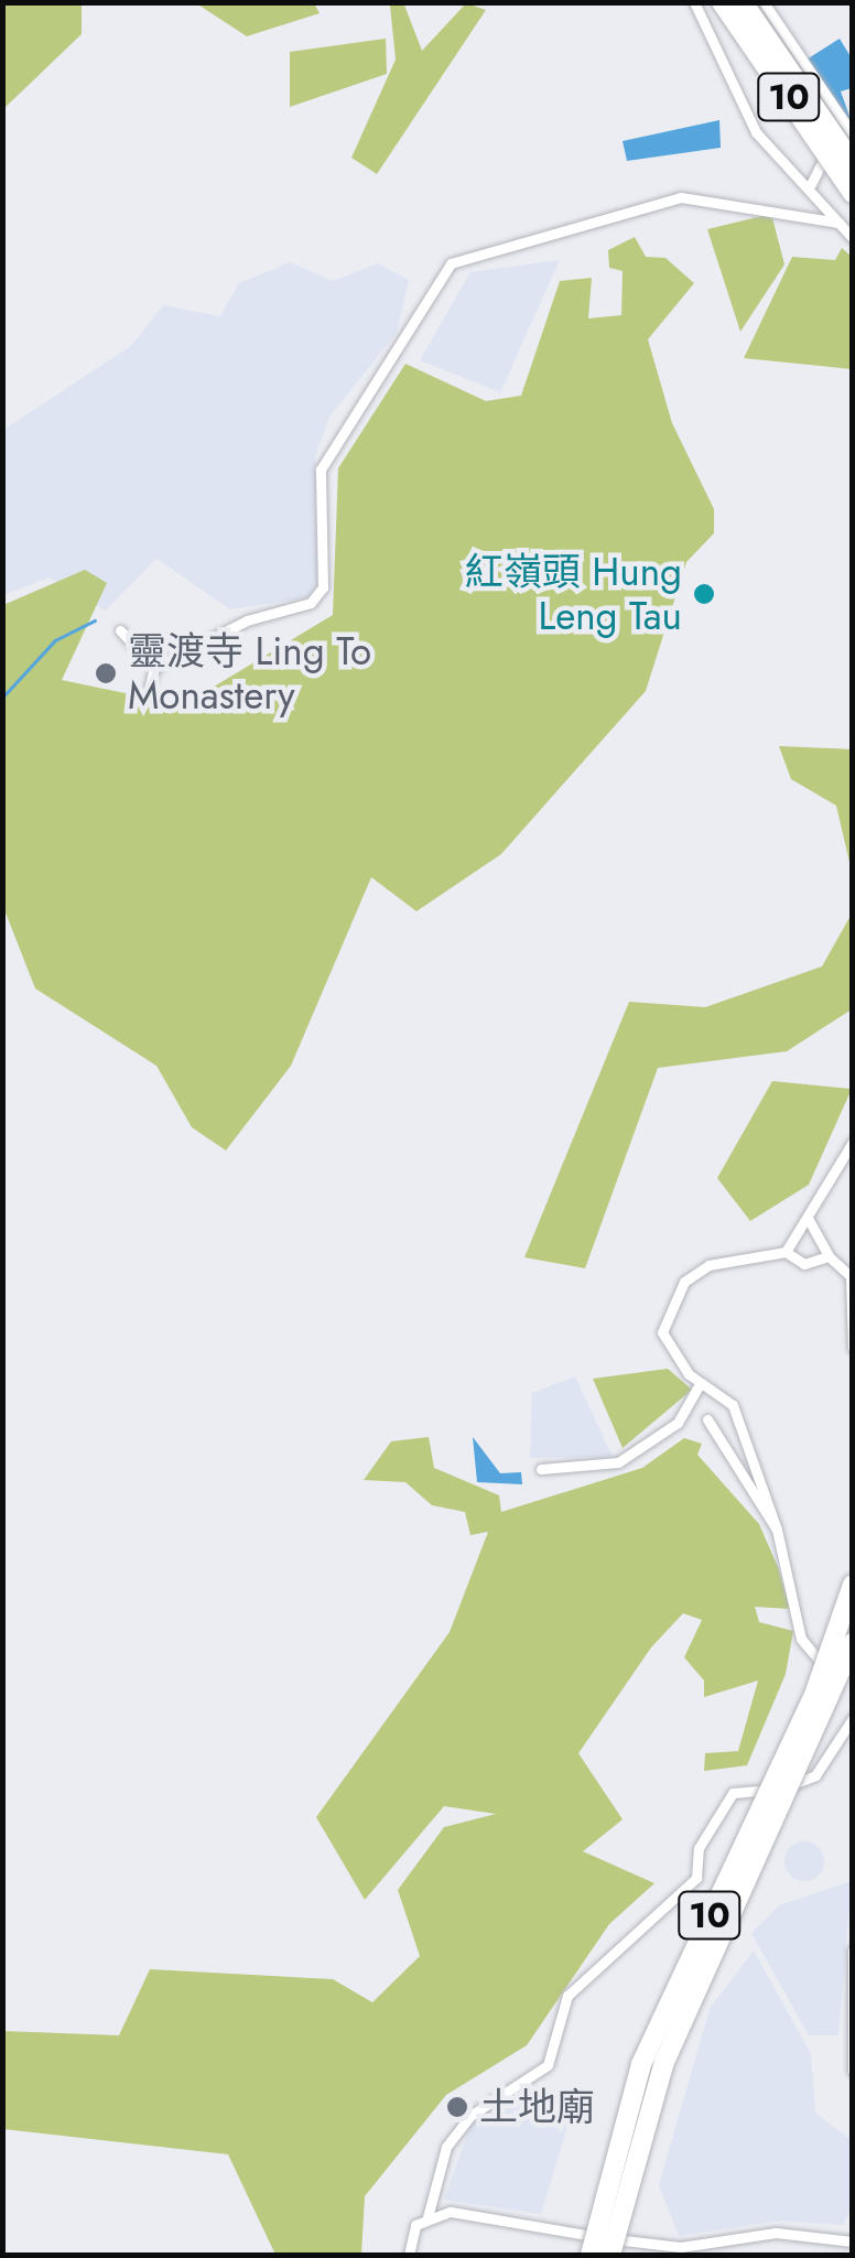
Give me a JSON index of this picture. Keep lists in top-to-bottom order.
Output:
{
  "streets": {
    "highway": ["10"]
  },
  "places": ["紅嶺頭 Hung Leng Tau", "靈渡寺 Ling To Monastery", "土地廟"]
}
